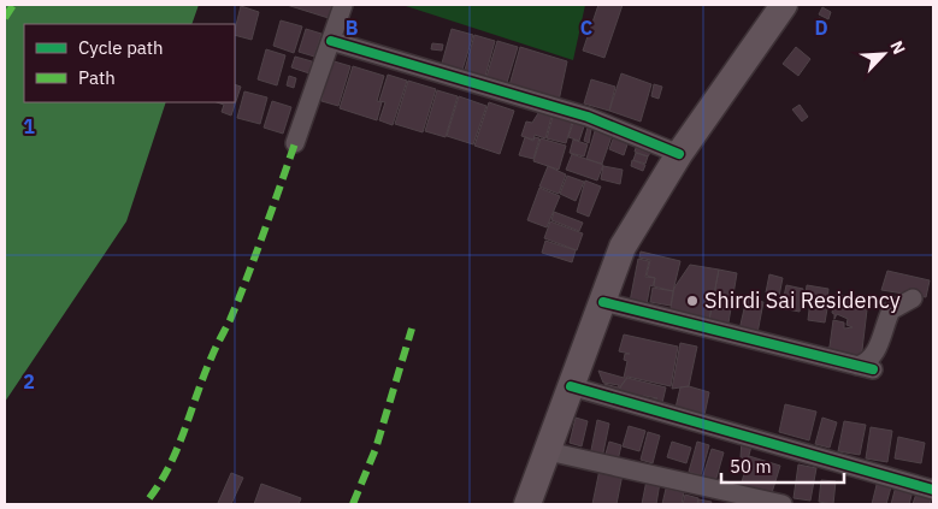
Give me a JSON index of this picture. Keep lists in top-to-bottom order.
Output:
{
  "places": ["Shirdi Sai Residency"],
  "legend": ["Cycle path", "Path"],
  "scale_bar": "50 m",
  "north": "top right",
  "grid": {
    "columns": ["B", "C", "D"],
    "rows": ["1", "2"]
  }
}
